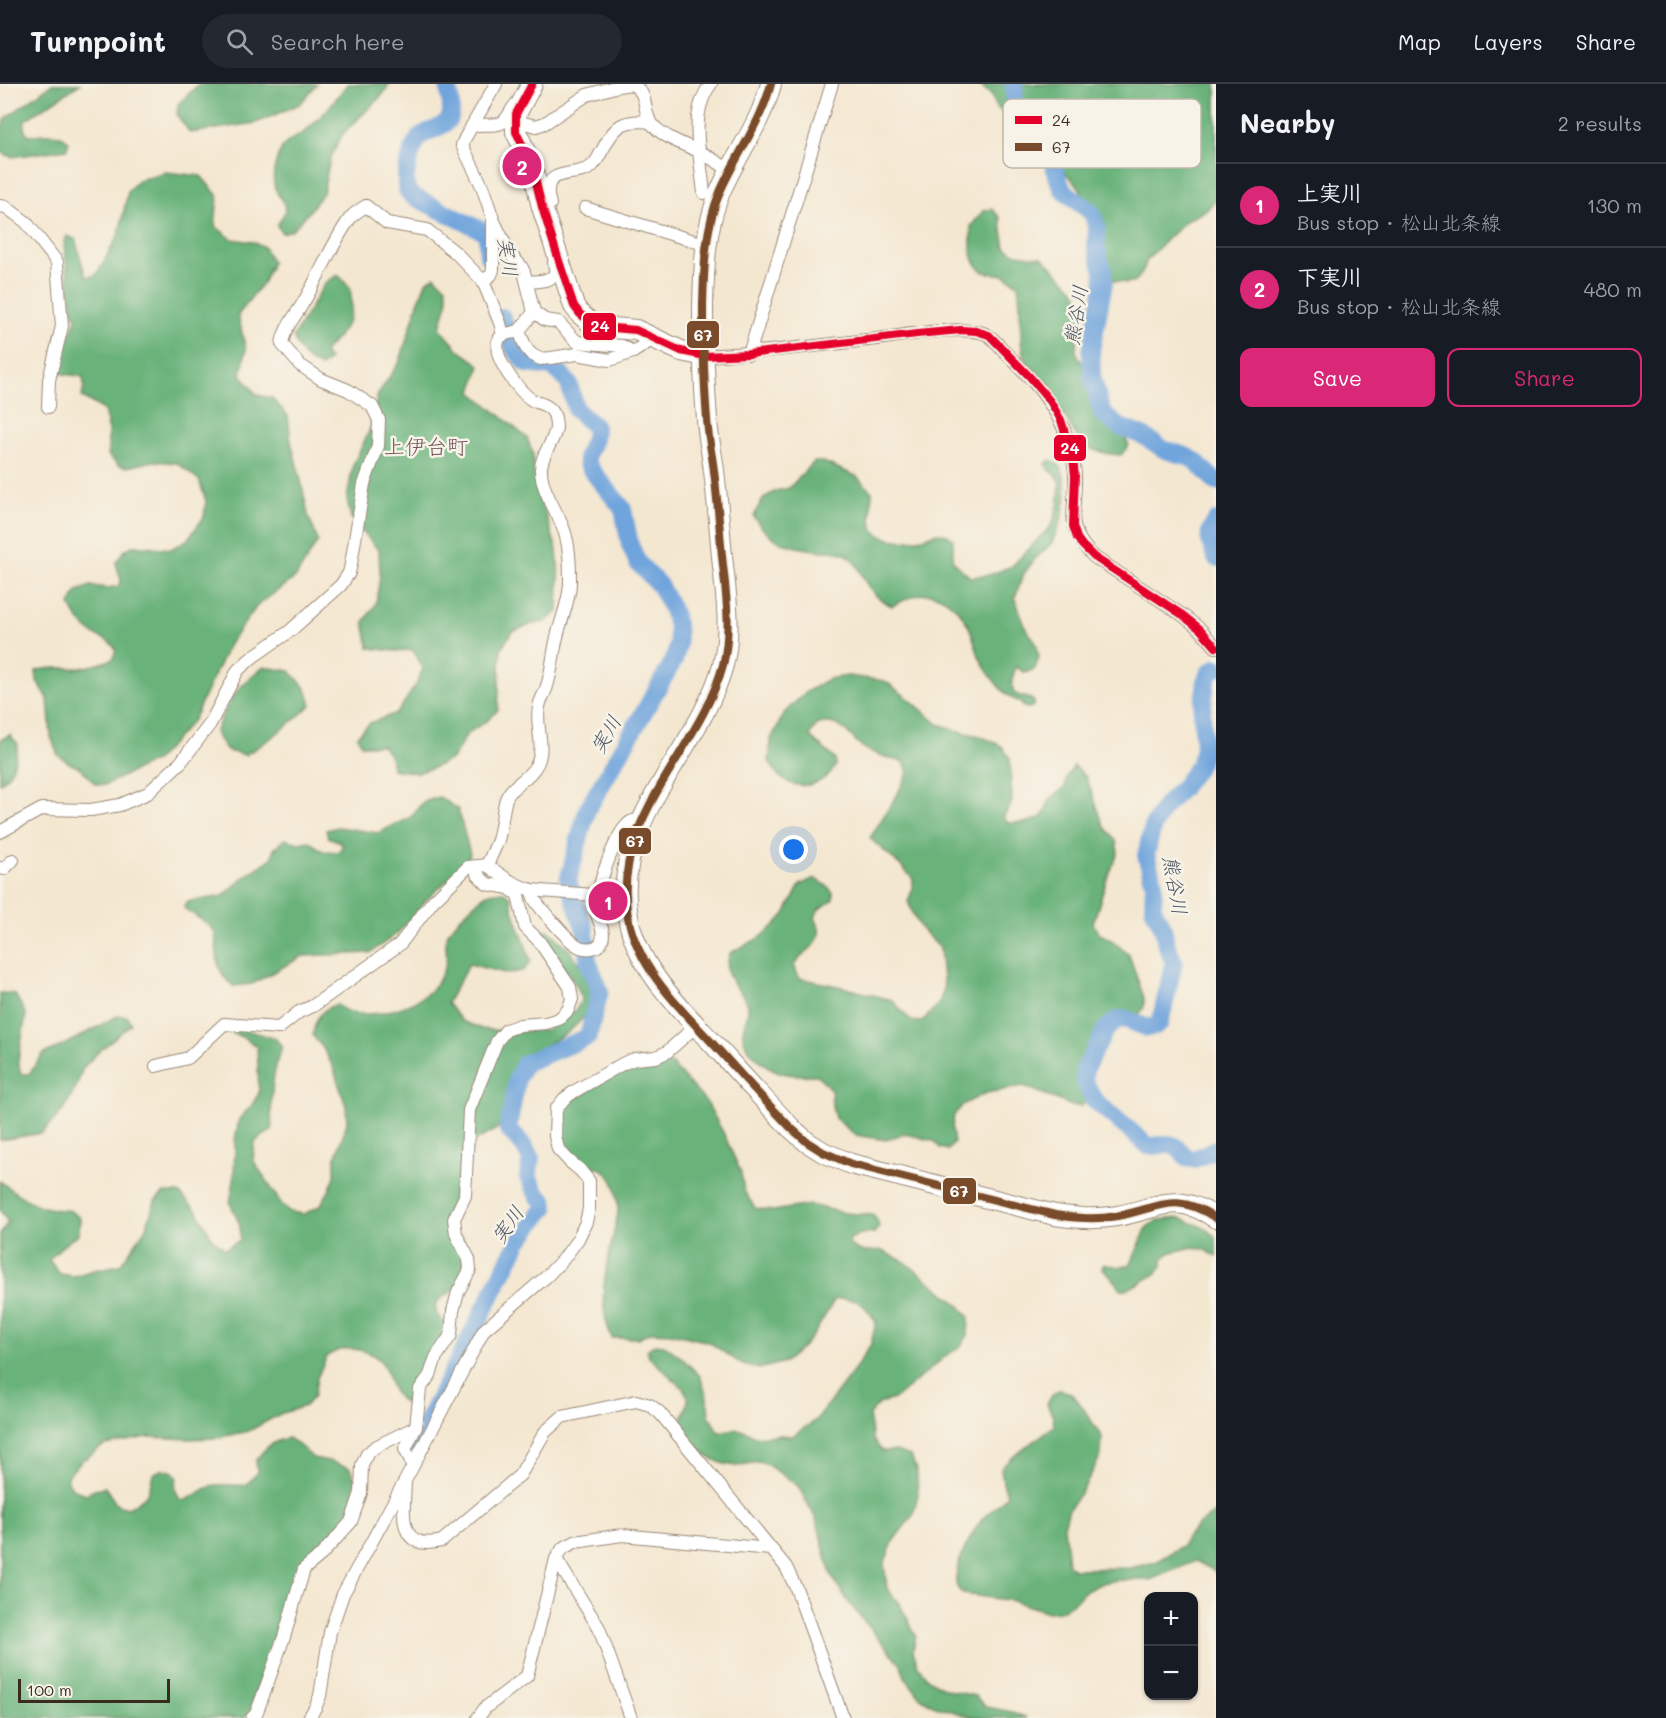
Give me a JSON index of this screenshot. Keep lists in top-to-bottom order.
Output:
{
  "districts": ["上伊台町"],
  "water": ["実川", "熊谷川"],
  "lines": ["transit line 24", "transit line 67"],
  "legend": ["24", "67"],
  "scale_bar": "100 m",
  "page": {
    "header": "Turnpoint",
    "search": "Search here",
    "nav": ["Map", "Layers", "Share"],
    "heading": ["Nearby", "2 results"],
    "pins": ["2", "1"],
    "list": [
      {
        "mark": "1",
        "name": "上実川",
        "note": "Bus stop · 松山北条線",
        "value": "130 m"
      },
      {
        "mark": "2",
        "name": "下実川",
        "note": "Bus stop · 松山北条線",
        "value": "480 m"
      }
    ],
    "buttons": ["Save", "Share"],
    "map_buttons": ["+", "−"],
    "scale": "100 m"
  }
}
